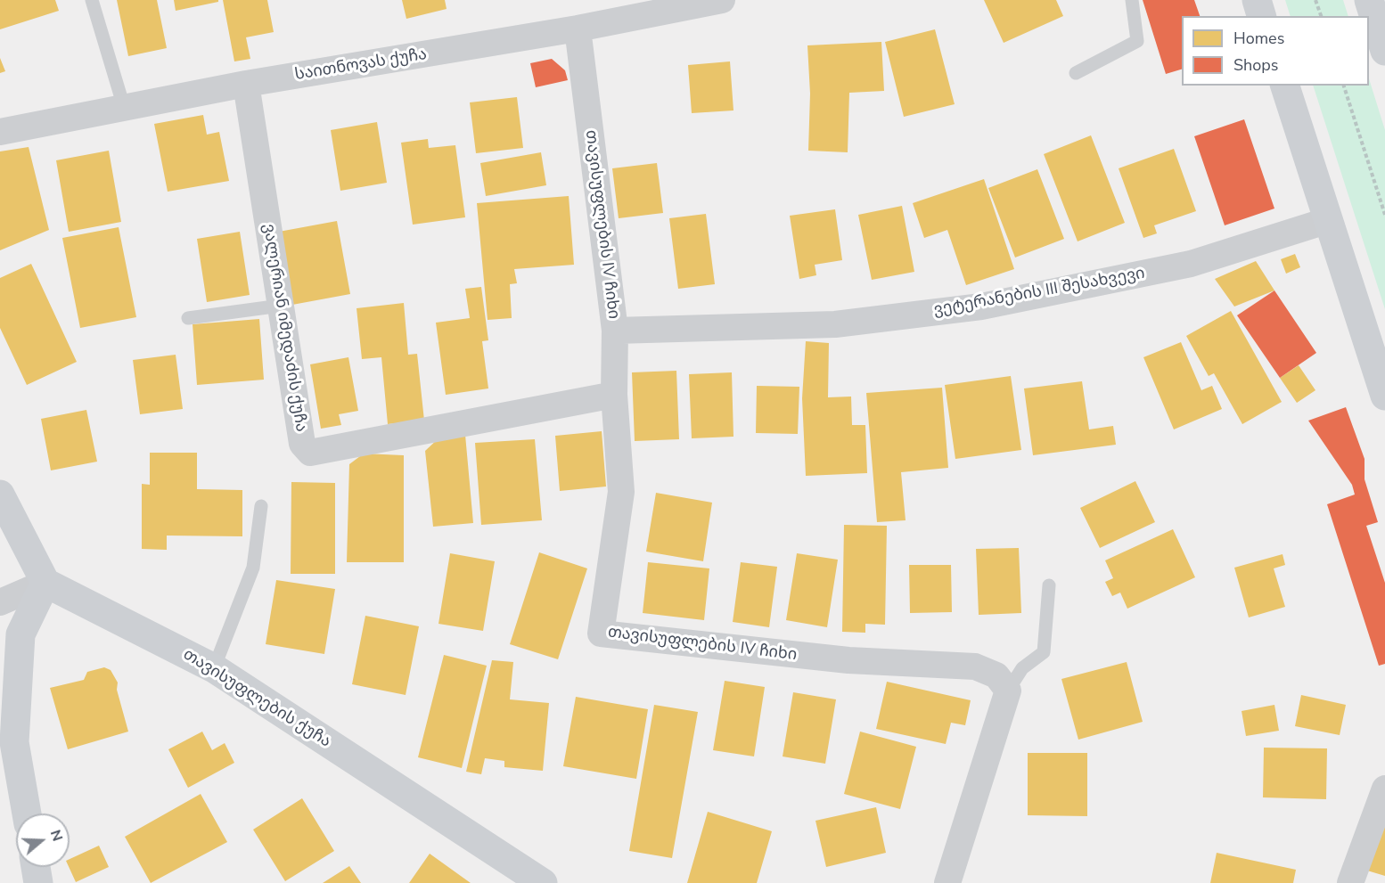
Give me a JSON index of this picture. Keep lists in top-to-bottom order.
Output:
{
  "streets": {
    "street": [
      "საითნოვას ქუჩა",
      "თავისუფლების IV ჩიხი",
      "ვეტერანების III შესახვევი",
      "ვალერიან იმედაძის ქუჩა",
      "თავისუფლების ქუჩა"
    ]
  },
  "crossings": [
    ["საითნოვას ქუჩა", "თავისუფლების IV ჩიხი"],
    ["საითნოვას ქუჩა", "ვალერიან იმედაძის ქუჩა"],
    ["თავისუფლების IV ჩიხი", "ვეტერანების III შესახვევი"],
    ["თავისუფლების IV ჩიხი", "ვალერიან იმედაძის ქუჩა"]
  ],
  "legend": ["Homes", "Shops"],
  "north": "right"
}
